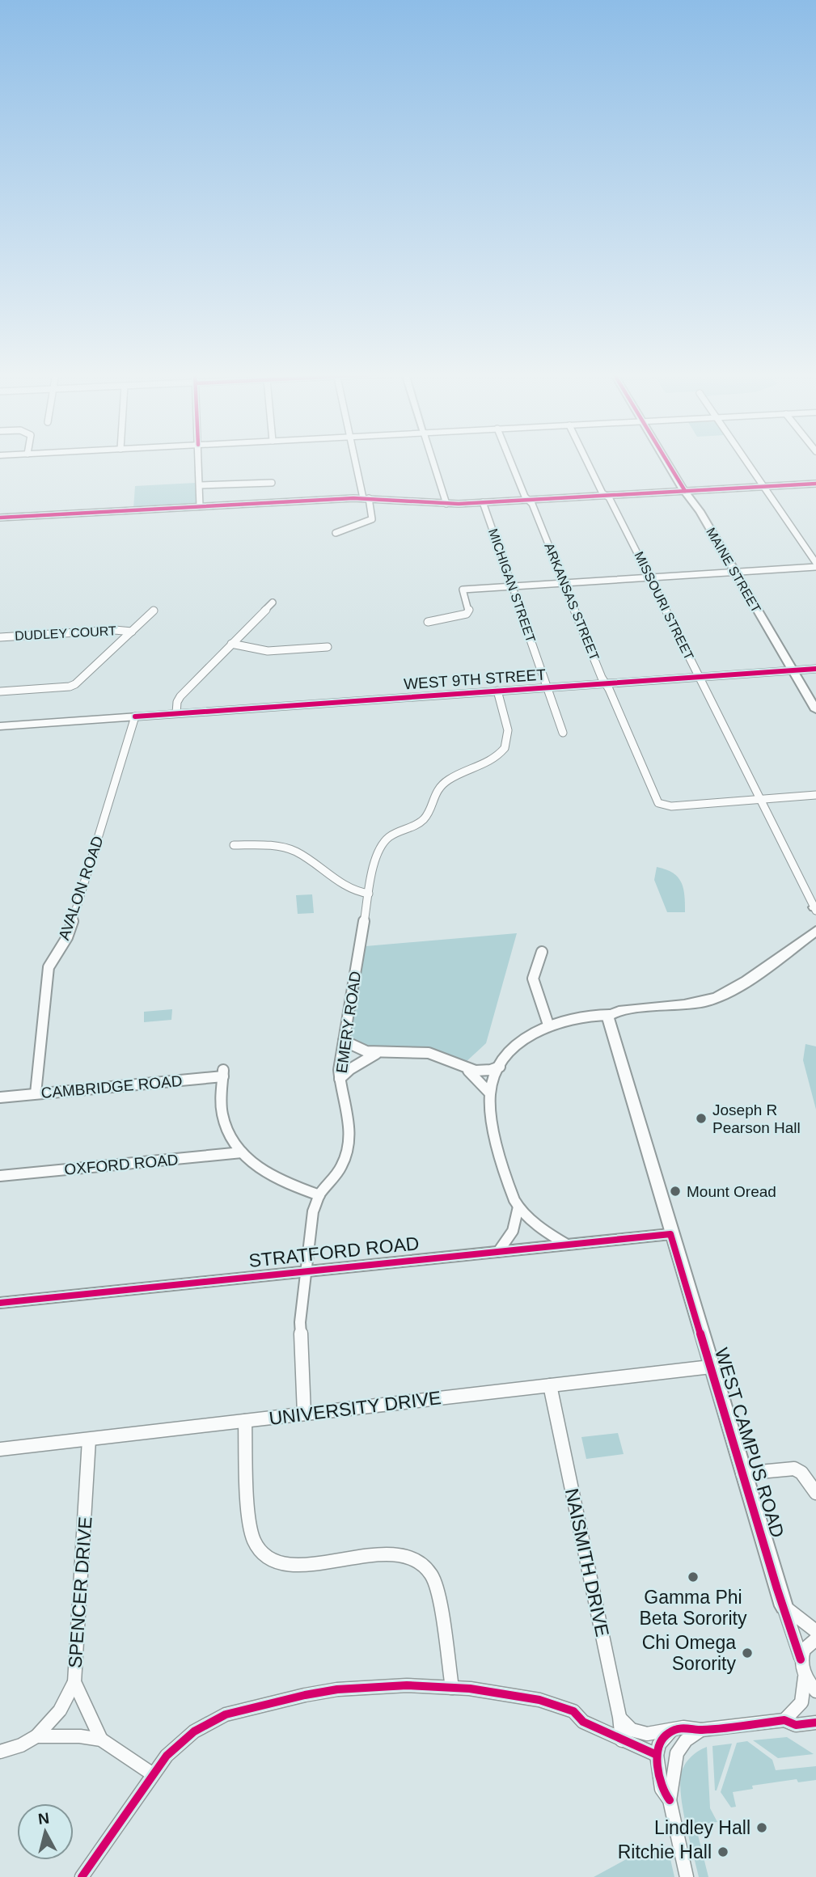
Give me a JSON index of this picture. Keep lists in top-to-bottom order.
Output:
{
  "streets": {
    "main road": ["WEST 9TH STREET"],
    "street": [
      "MAINE STREET",
      "MICHIGAN STREET",
      "ARKANSAS STREET",
      "MISSOURI STREET",
      "DUDLEY COURT",
      "AVALON ROAD",
      "EMERY ROAD",
      "CAMBRIDGE ROAD",
      "OXFORD ROAD",
      "STRATFORD ROAD",
      "UNIVERSITY DRIVE",
      "WEST CAMPUS ROAD",
      "NAISMITH DRIVE",
      "SPENCER DRIVE"
    ]
  },
  "crossings": [
    ["MAINE STREET", "WEST 9TH STREET"],
    ["MICHIGAN STREET", "WEST 9TH STREET"],
    ["ARKANSAS STREET", "MISSOURI STREET"],
    ["ARKANSAS STREET", "WEST 9TH STREET"],
    ["MISSOURI STREET", "WEST 9TH STREET"],
    ["WEST 9TH STREET", "AVALON ROAD"],
    ["WEST 9TH STREET", "EMERY ROAD"],
    ["AVALON ROAD", "CAMBRIDGE ROAD"],
    ["EMERY ROAD", "STRATFORD ROAD"],
    ["EMERY ROAD", "UNIVERSITY DRIVE"],
    ["CAMBRIDGE ROAD", "OXFORD ROAD"],
    ["STRATFORD ROAD", "WEST CAMPUS ROAD"],
    ["UNIVERSITY DRIVE", "WEST CAMPUS ROAD"],
    ["UNIVERSITY DRIVE", "NAISMITH DRIVE"],
    ["UNIVERSITY DRIVE", "SPENCER DRIVE"]
  ],
  "places": [
    "Joseph R Pearson Hall",
    "Mount Oread",
    "Gamma Phi Beta Sorority",
    "Chi Omega Sorority",
    "Lindley Hall",
    "Ritchie Hall"
  ],
  "north": "top"
}
